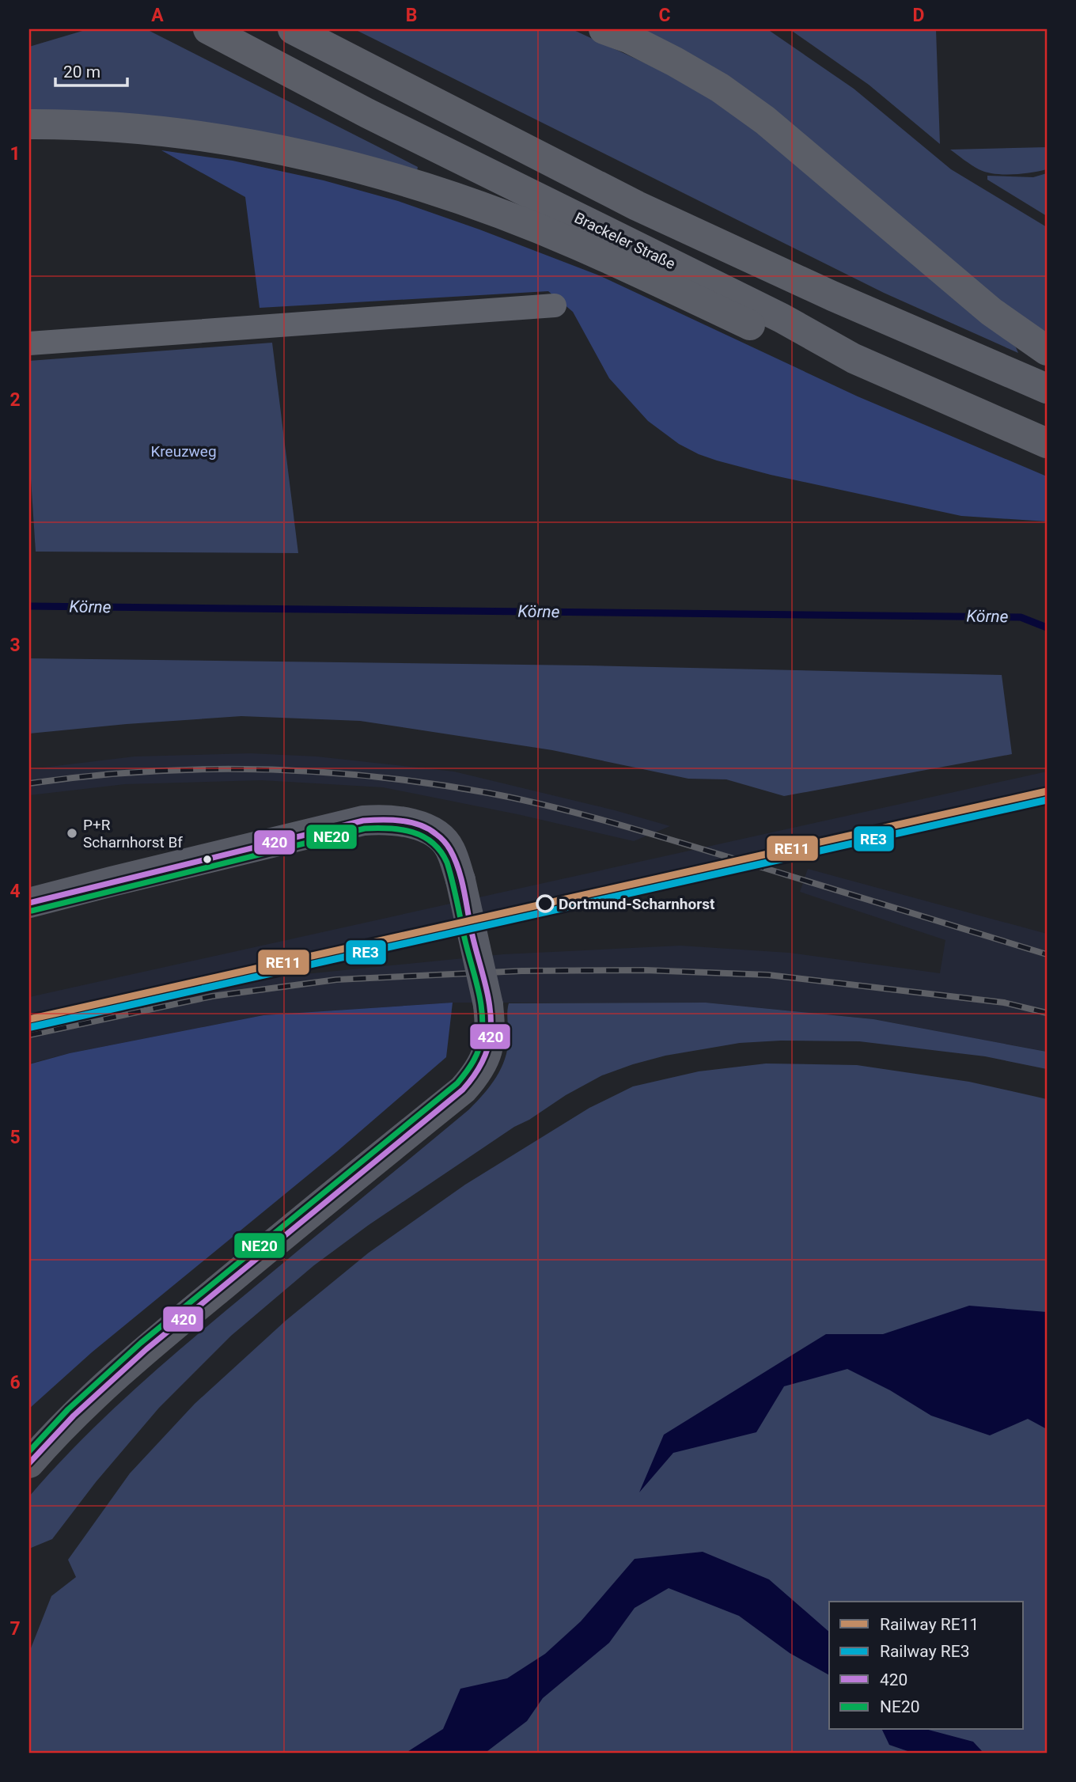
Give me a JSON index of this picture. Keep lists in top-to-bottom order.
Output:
{
  "streets": {
    "highway": ["Brackeler Straße"]
  },
  "water": ["Körne"],
  "parks": ["Kreuzweg"],
  "places": ["P+R Scharnhorst Bf", "Dortmund-Scharnhorst"],
  "lines": [
    "rail line RE11",
    "rail line RE3",
    "transit line 420",
    "transit line NE20"
  ],
  "legend": [
    "Railway RE11",
    "Railway RE3",
    "420",
    "NE20"
  ],
  "scale_bar": "20 m",
  "grid": {
    "columns": [
      "A",
      "B",
      "C",
      "D"
    ],
    "rows": [
      "1",
      "2",
      "3",
      "4",
      "5",
      "6",
      "7"
    ]
  }
}
